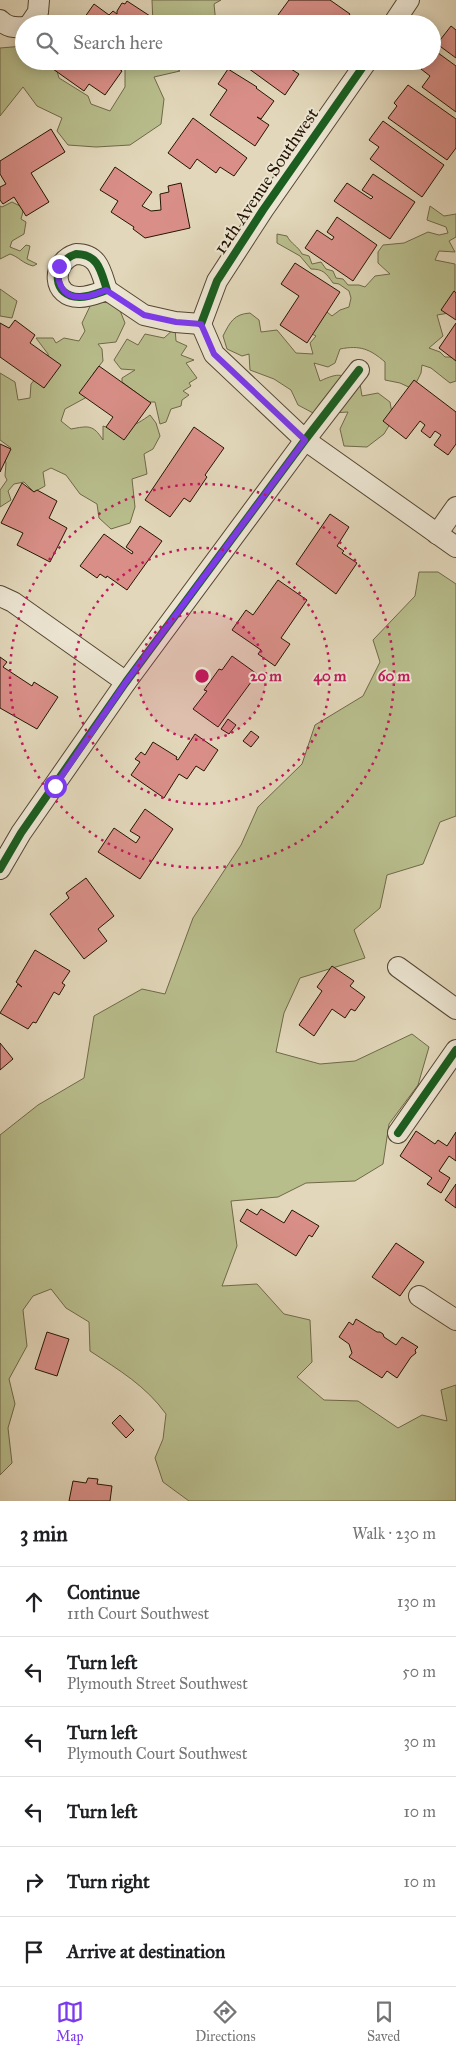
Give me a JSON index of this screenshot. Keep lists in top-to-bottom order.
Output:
{
  "streets": {
    "street": ["12th Avenue Southwest"]
  },
  "page": {
    "search": "Search here",
    "heading": ["3 min", "Walk · 230 m"],
    "list": [
      ["Continue", "11th Court Southwest", "130 m"],
      ["Turn left", "Plymouth Street Southwest", "50 m"],
      ["Turn left", "Plymouth Court Southwest", "30 m"],
      ["Turn left", "10 m"],
      ["Turn right", "10 m"],
      "Arrive at destination"
    ],
    "nav": ["Map", "Directions", "Saved"]
  },
  "rings": ["20 m", "40 m", "60 m"]
}
